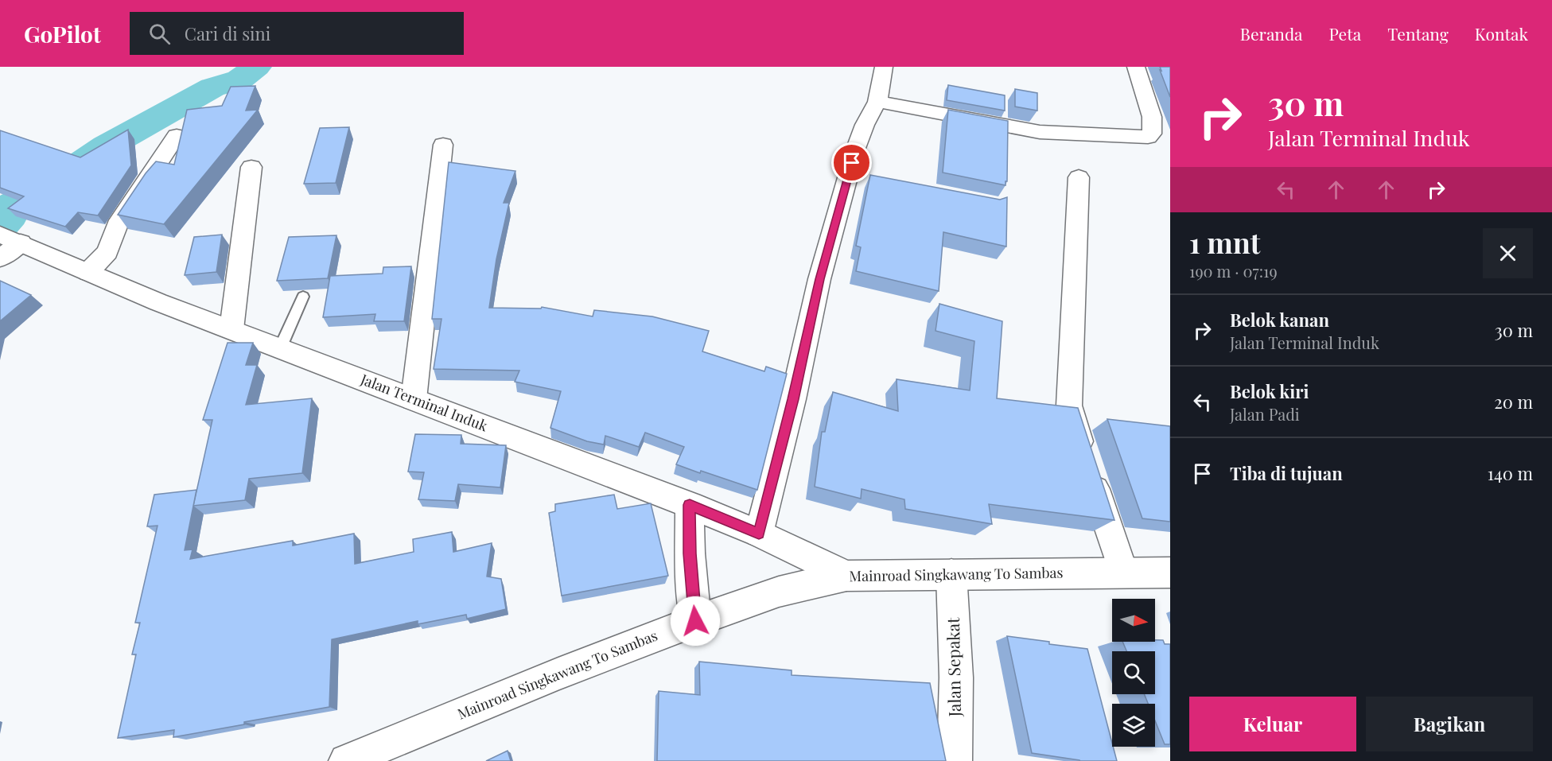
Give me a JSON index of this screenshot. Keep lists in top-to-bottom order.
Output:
{
  "streets": {
    "main road": ["Jalan Terminal Induk", "Mainroad Singkawang To Sambas", "Jalan Sepakat"]
  },
  "crossings": [
    ["Jalan Terminal Induk", "Mainroad Singkawang To Sambas"],
    ["Mainroad Singkawang To Sambas", "Jalan Sepakat"]
  ],
  "north": "right",
  "page": {
    "header": "GoPilot",
    "search": "Cari di sini",
    "nav": [
      "Beranda",
      "Peta",
      "Tentang",
      "Kontak"
    ],
    "turn": ["30 m", "Jalan Terminal Induk"],
    "heading": ["1 mnt", "190 m · 07:19"],
    "list": [
      {
        "name": "Belok kanan",
        "note": "Jalan Terminal Induk",
        "value": "30 m"
      },
      {
        "name": "Belok kiri",
        "note": "Jalan Padi",
        "value": "20 m"
      },
      {
        "name": "Tiba di tujuan",
        "value": "140 m"
      }
    ],
    "buttons": ["Keluar", "Bagikan"]
  }
}
